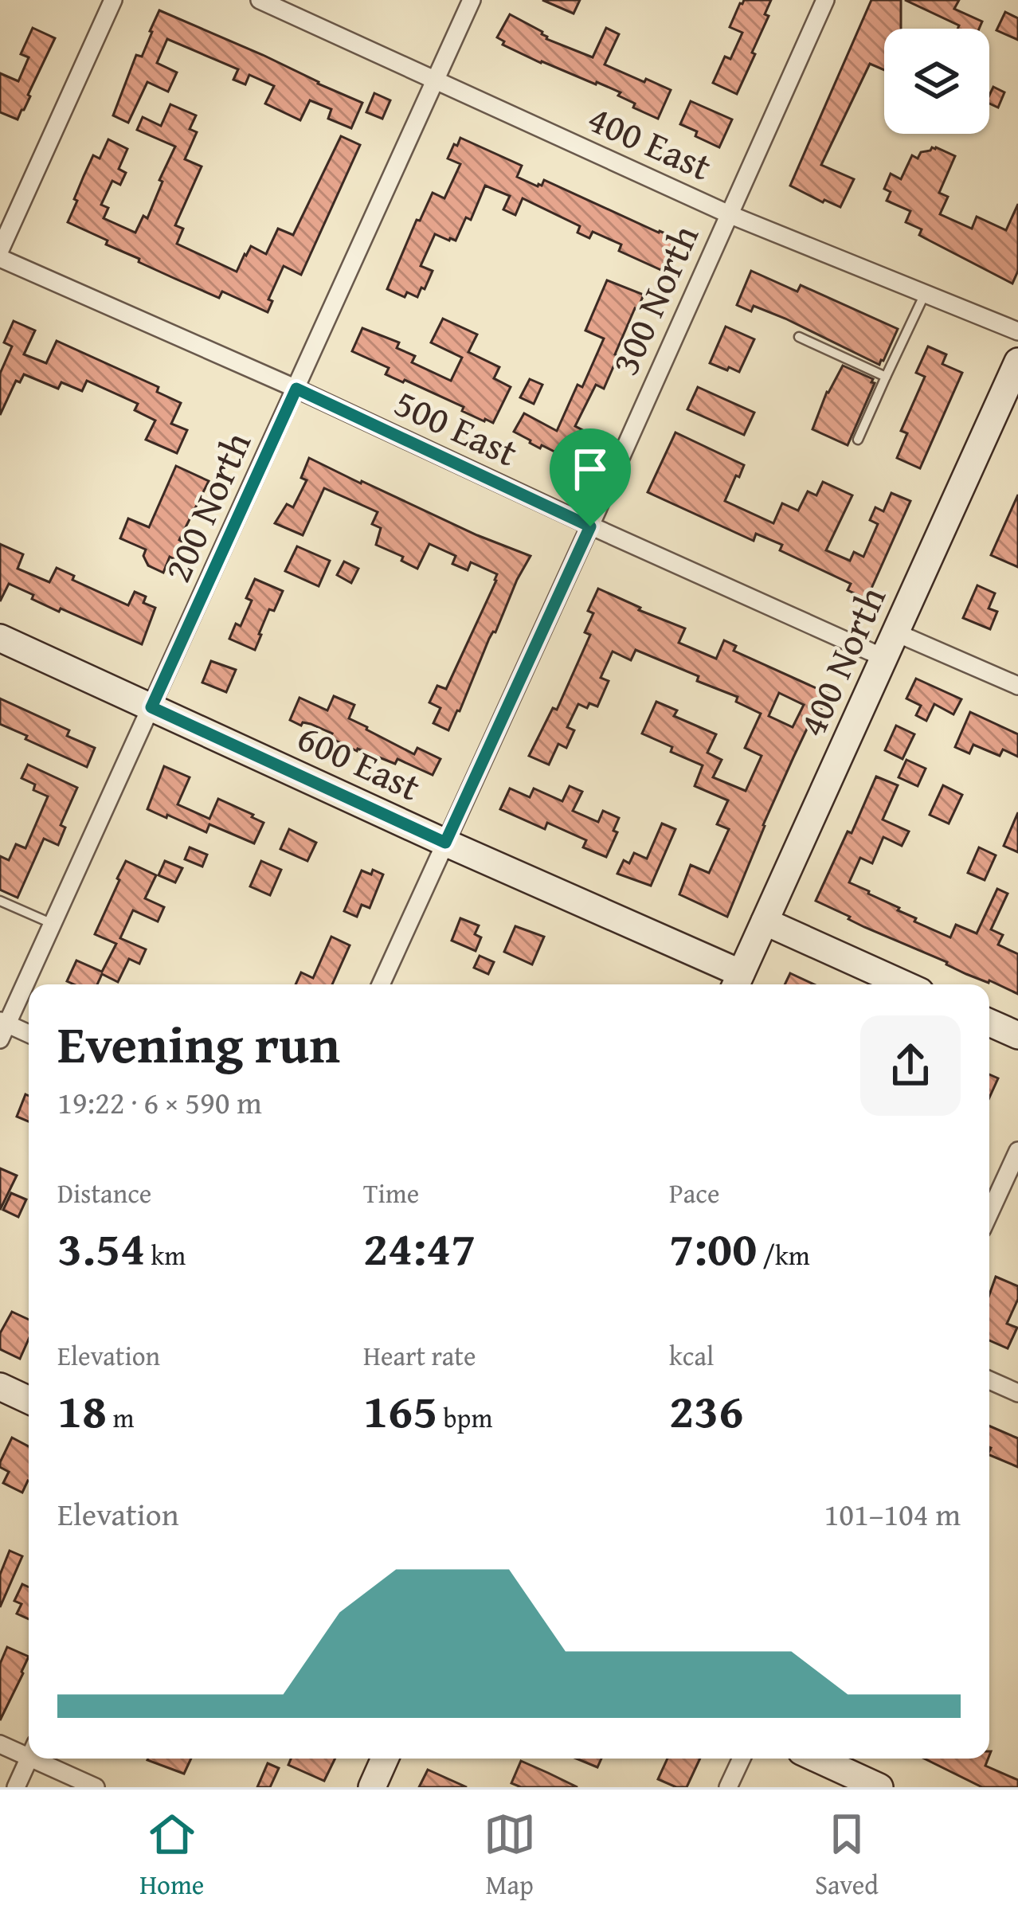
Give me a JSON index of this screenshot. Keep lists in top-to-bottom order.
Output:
{
  "streets": {
    "street": [
      "400 East",
      "300 North",
      "500 East",
      "200 North",
      "400 North",
      "600 East"
    ]
  },
  "crossings": [
    ["400 East", "300 North"],
    ["400 East", "200 North"],
    ["300 North", "500 East"],
    ["300 North", "600 East"],
    ["500 East", "200 North"],
    ["500 East", "400 North"],
    ["200 North", "600 East"],
    ["400 North", "600 East"]
  ],
  "page": {
    "heading": ["Evening run", "19:22 · 6 × 590 m"],
    "stats": [
      ["Distance", "3.54 km"],
      ["Time", "24:47"],
      ["Pace", "7:00 /km"],
      ["Elevation", "18 m"],
      ["Heart rate", "165 bpm"],
      ["kcal", "236"]
    ],
    "chart": ["Elevation", "101–104 m"],
    "tabs": ["Home", "Map", "Saved"]
  }
}
